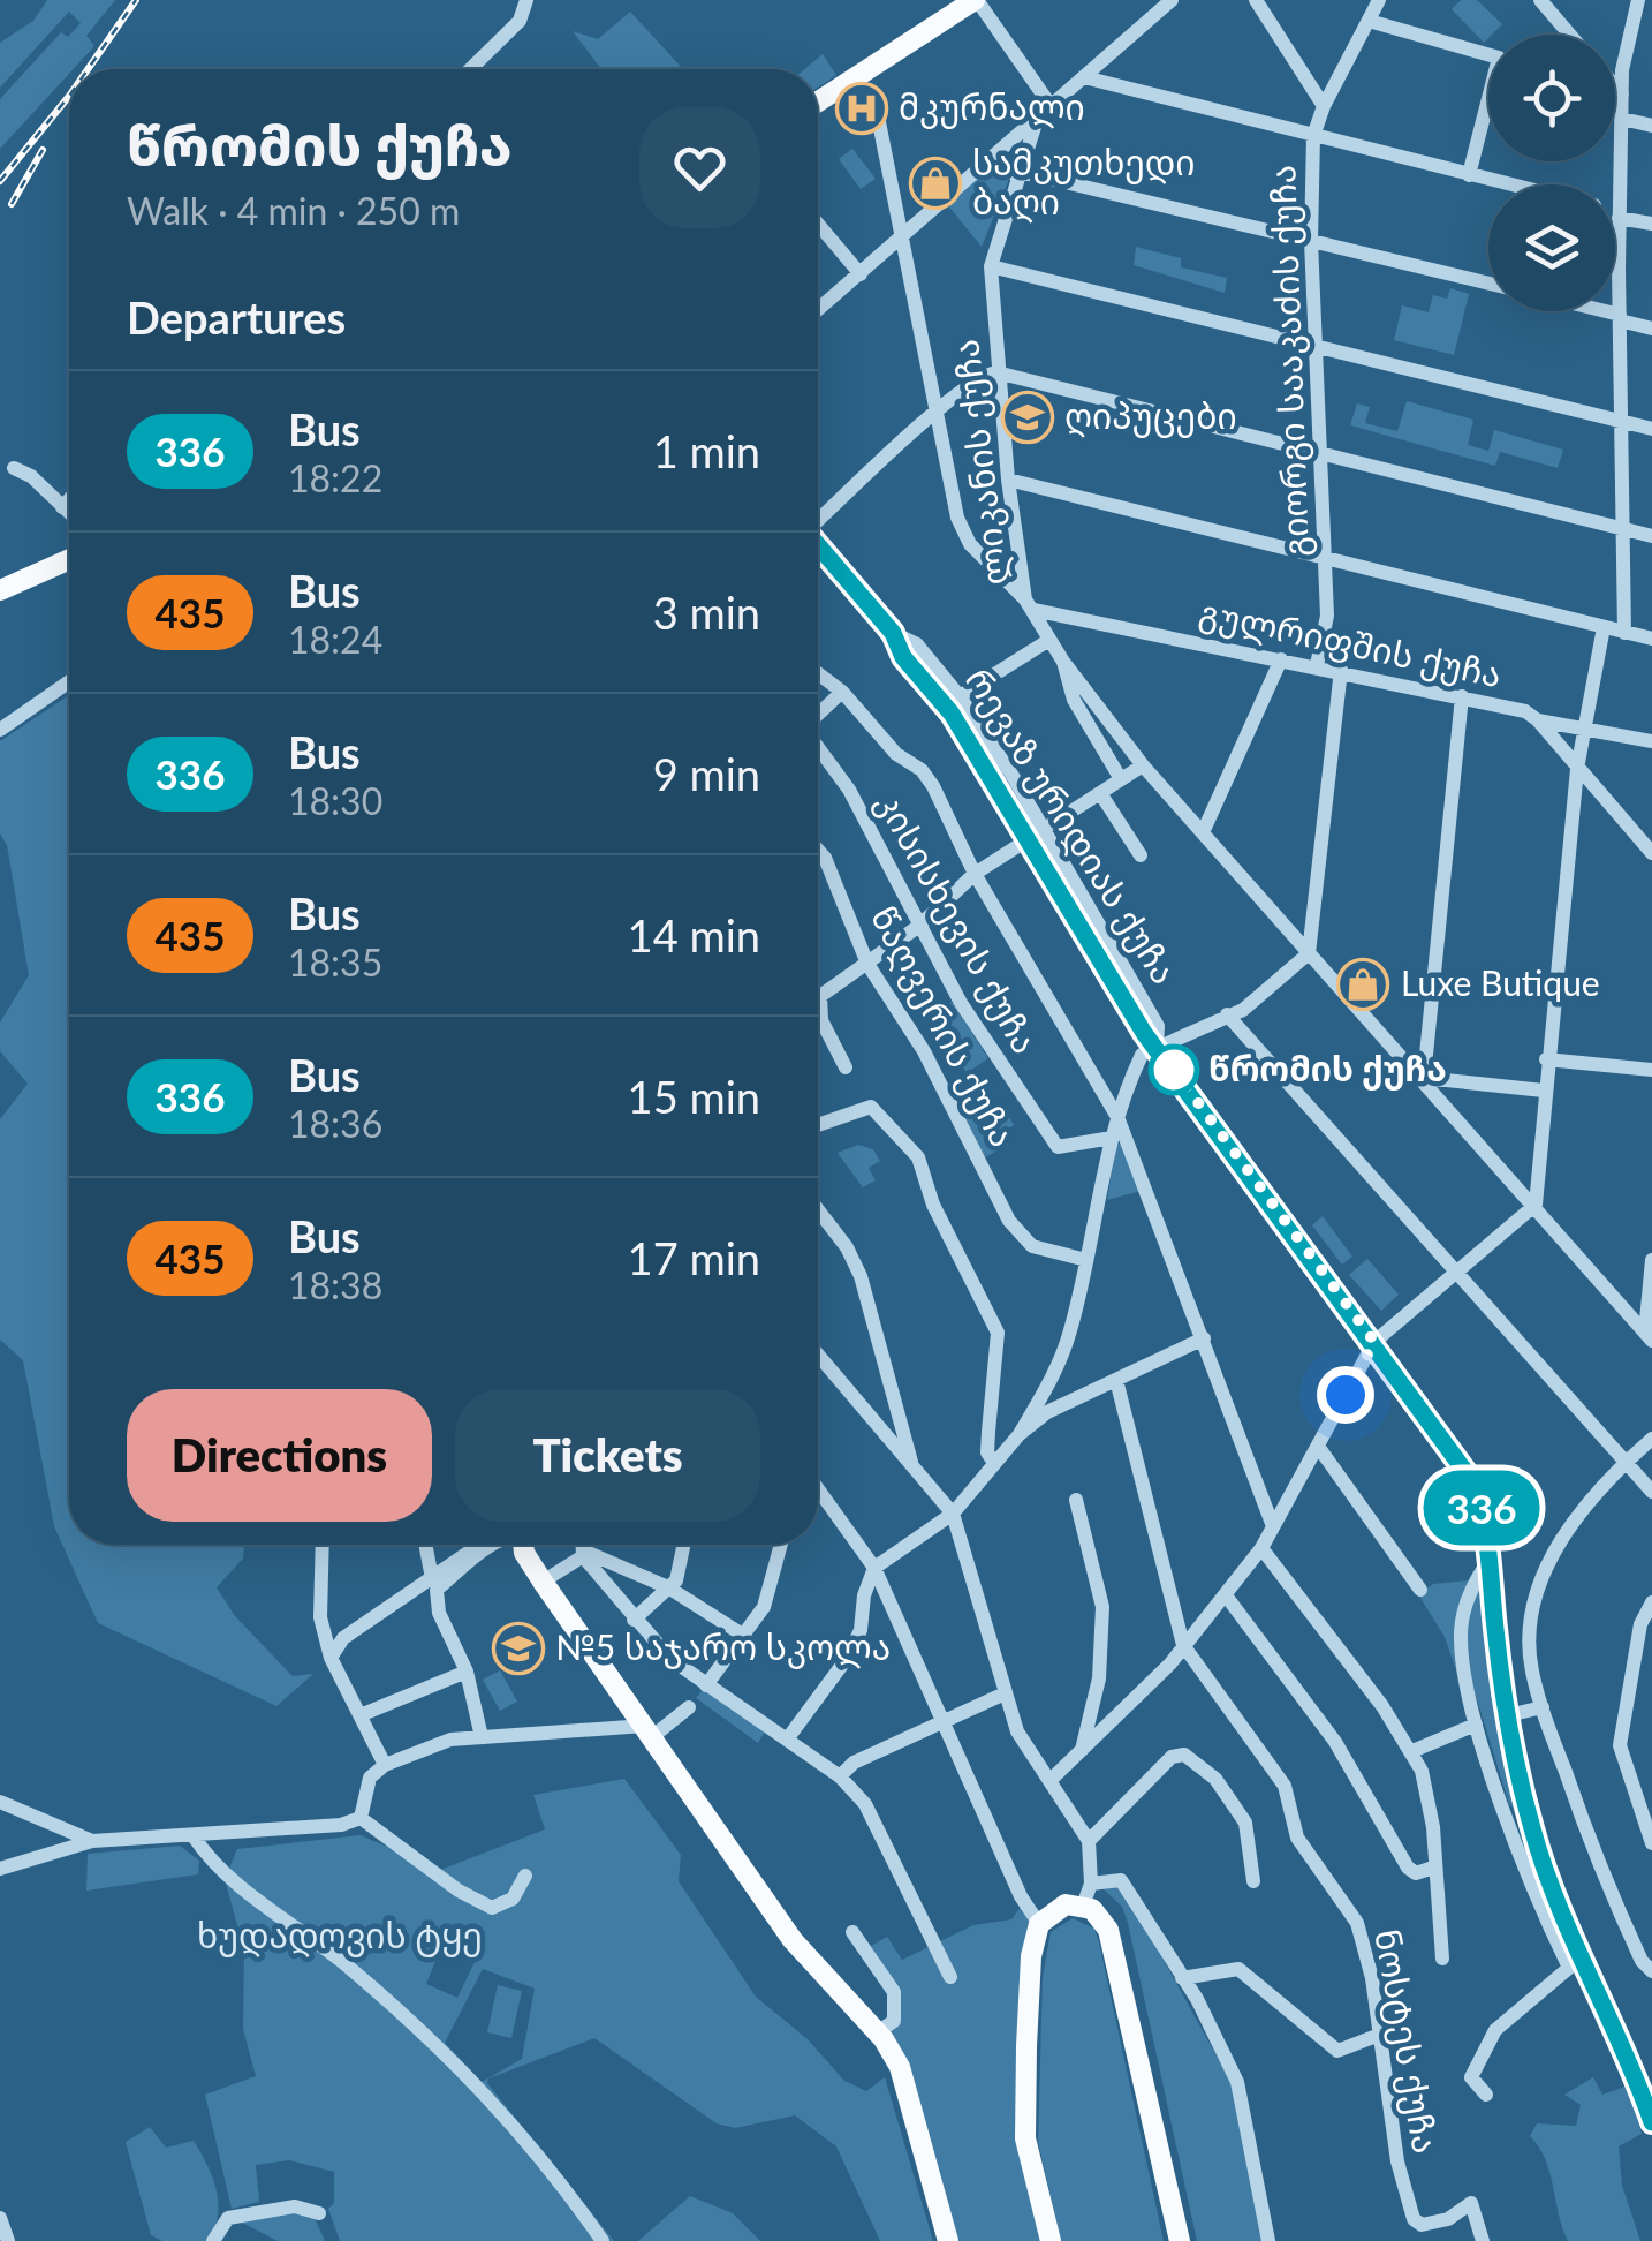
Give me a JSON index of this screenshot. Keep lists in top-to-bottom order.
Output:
{
  "streets": {
    "street": [
      "გიორგი სააკაძის ქუჩა",
      "ლიკანის ქუჩა",
      "გულრიფშის ქუჩა",
      "რევაზ ურიდიას ქუჩა",
      "კისისხევის ქუჩა",
      "წაღვერის ქუჩა",
      "ნოსტეს ქუჩა"
    ]
  },
  "crossings": [
    ["გიორგი სააკაძის ქუჩა", "გულრიფშის ქუჩა"],
    ["ლიკანის ქუჩა", "გულრიფშის ქუჩა"]
  ],
  "parks": ["ხუდადოვის ტყე"],
  "places": {
    "hospital": ["მკურნალი"],
    "shop": ["სამკუთხედი ბაღი", "Luxe Butique"],
    "school or university": ["ღიპუცები", "№5 საჯარო სკოლა"],
    "other": ["წრომის ქუჩა"]
  },
  "lines": ["bus line 336"],
  "page": {
    "on_map": "336",
    "heading": [
      ["წრომის ქუჩა", "Walk · 4 min · 250 m"],
      "Departures"
    ],
    "list": [
      {
        "mark": "336",
        "name": "Bus",
        "note": "18:22",
        "value": "1 min"
      },
      {
        "mark": "435",
        "name": "Bus",
        "note": "18:24",
        "value": "3 min"
      },
      {
        "mark": "336",
        "name": "Bus",
        "note": "18:30",
        "value": "9 min"
      },
      {
        "mark": "435",
        "name": "Bus",
        "note": "18:35",
        "value": "14 min"
      },
      {
        "mark": "336",
        "name": "Bus",
        "note": "18:36",
        "value": "15 min"
      },
      {
        "mark": "435",
        "name": "Bus",
        "note": "18:38",
        "value": "17 min"
      }
    ],
    "buttons": ["Directions", "Tickets"]
  }
}
